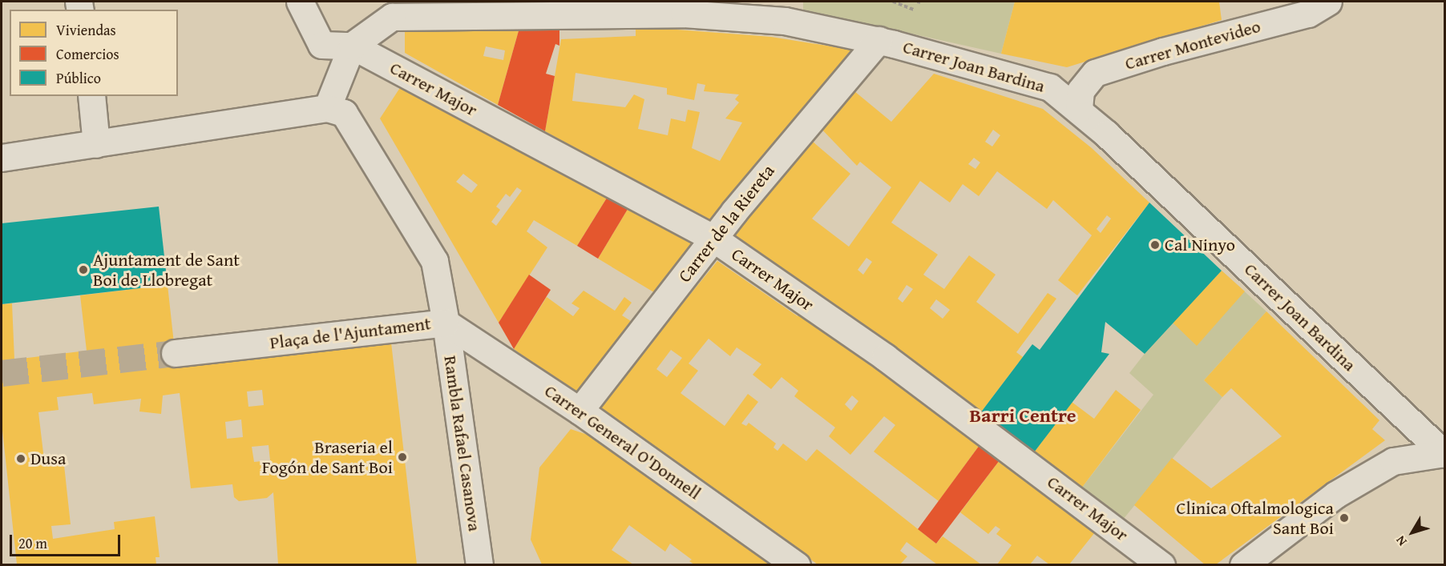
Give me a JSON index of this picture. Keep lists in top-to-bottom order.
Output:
{
  "streets": {
    "street": [
      "Carrer Montevideo",
      "Carrer Joan Bardina",
      "Carrer Major",
      "Carrer de la Riereta",
      "Plaça de l'Ajuntament",
      "Carrer General O'Donnell",
      "Rambla Rafael Casanova"
    ]
  },
  "crossings": [
    ["Carrer Montevideo", "Carrer Joan Bardina"],
    ["Carrer Joan Bardina", "Carrer de la Riereta"],
    ["Carrer Major", "Carrer de la Riereta"],
    ["Carrer de la Riereta", "Carrer General O'Donnell"],
    ["Plaça de l'Ajuntament", "Carrer General O'Donnell"],
    ["Plaça de l'Ajuntament", "Rambla Rafael Casanova"],
    ["Carrer General O'Donnell", "Rambla Rafael Casanova"]
  ],
  "districts": ["Barri Centre"],
  "places": [
    "Cal Ninyo",
    "Ajuntament de Sant Boi de Llobregat",
    "Braseria el Fogón de Sant Boi",
    "Dusa",
    "Clinica Oftalmologica Sant Boi"
  ],
  "legend": ["Viviendas", "Comercios", "Público"],
  "scale_bar": "20 m",
  "north": "bottom left"
}
